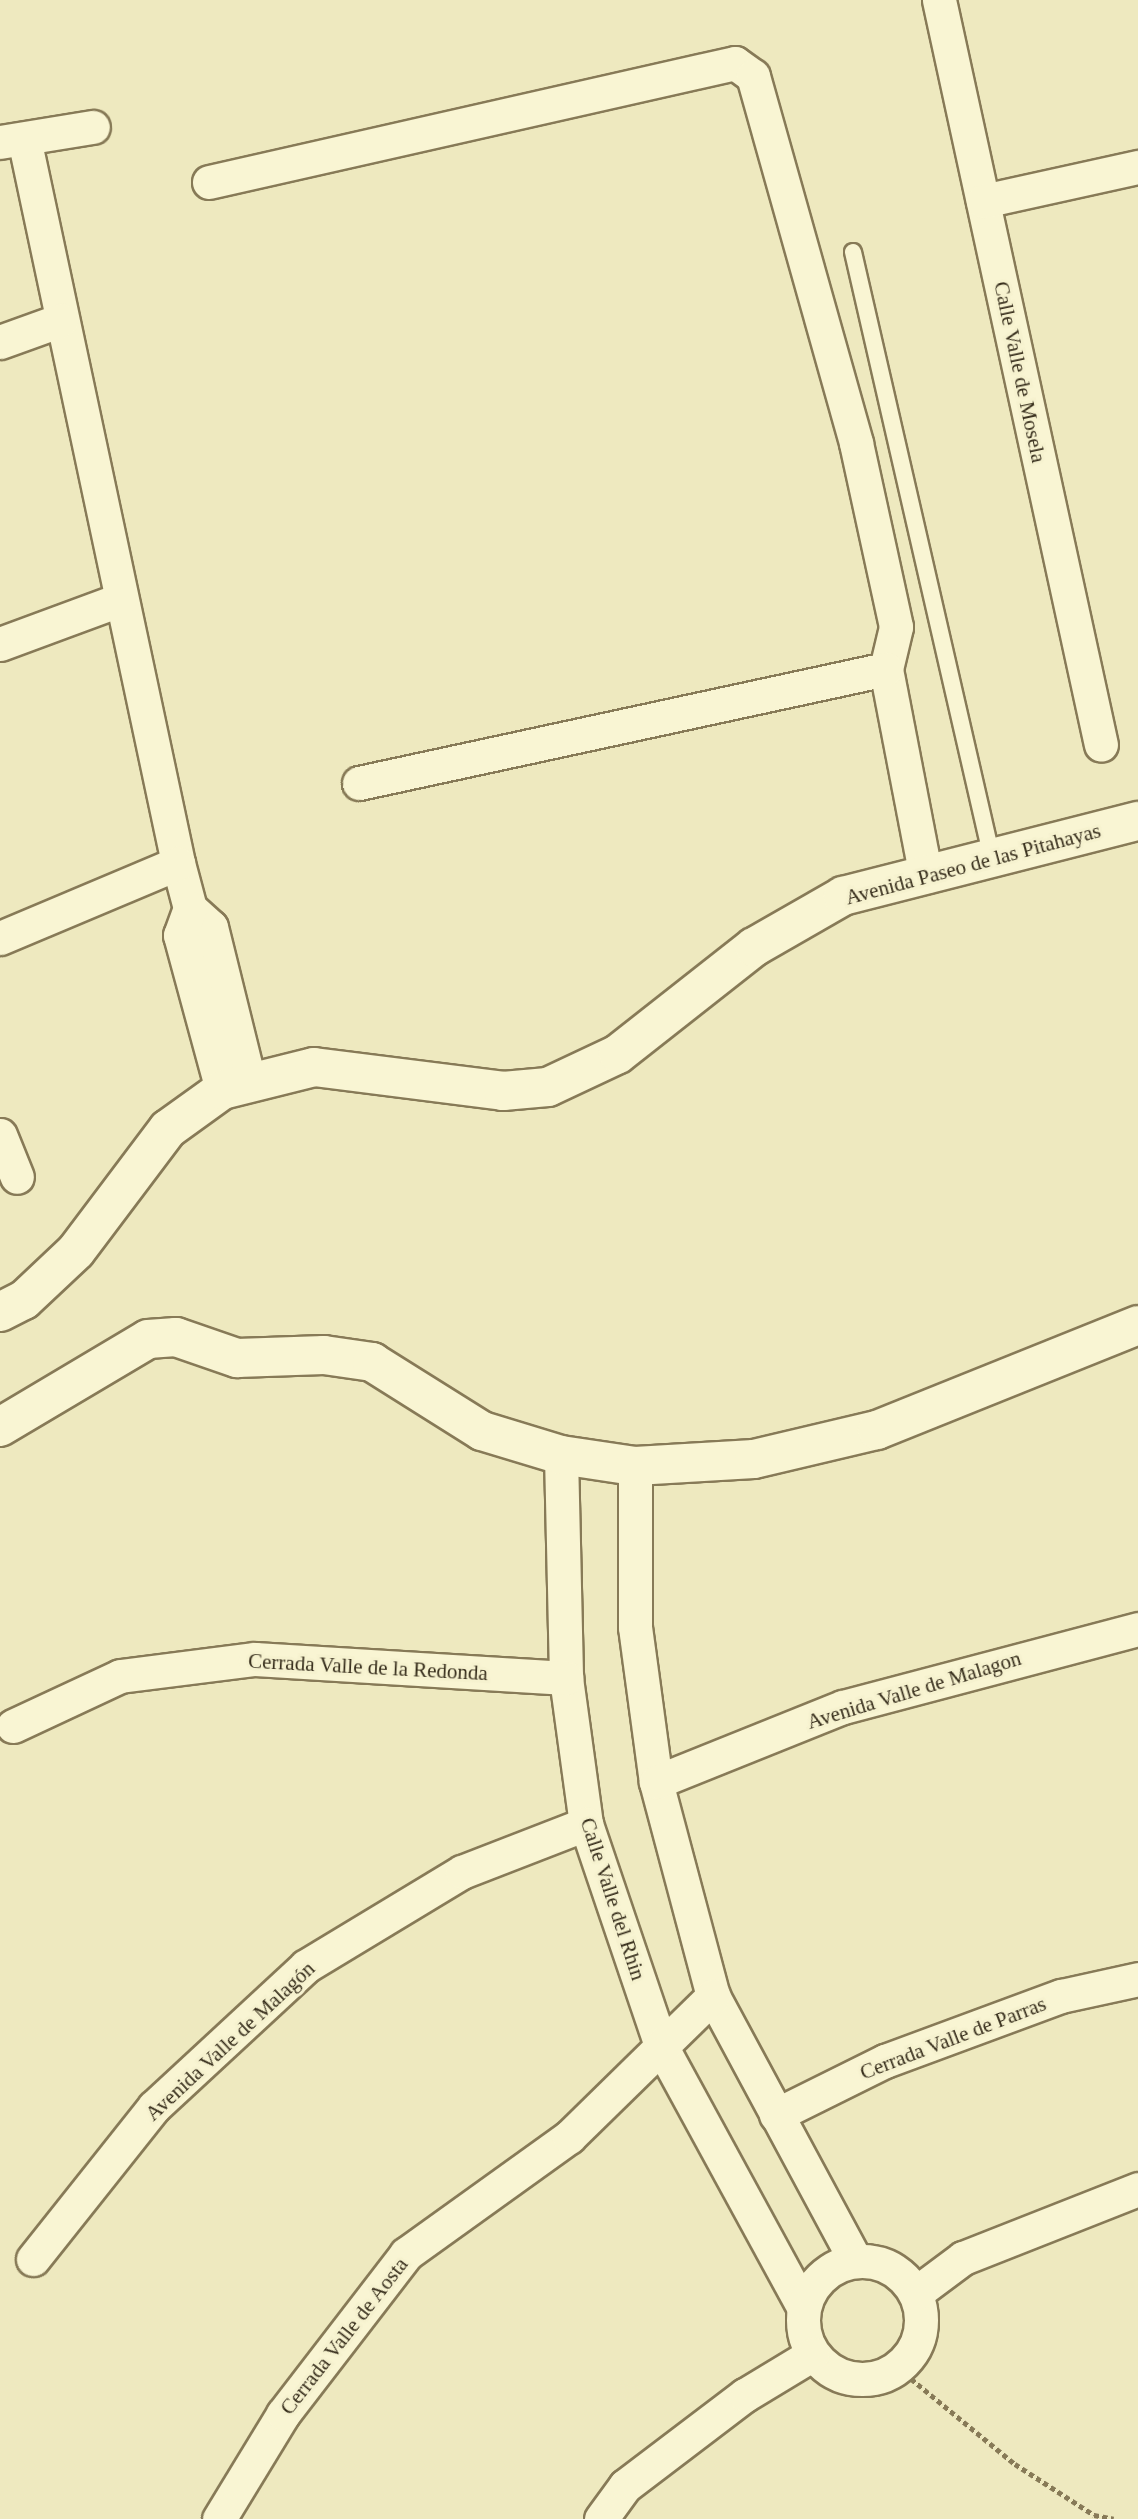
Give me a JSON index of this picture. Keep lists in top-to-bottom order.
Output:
{
  "streets": {
    "street": [
      "Calle Valle de Mosela",
      "Avenida Paseo de las Pitahayas",
      "Cerrada Valle de la Redonda",
      "Avenida Valle de Malagon",
      "Calle Valle del Rhin",
      "Cerrada Valle de Parras",
      "Avenida Valle de Malagón",
      "Cerrada Valle de Aosta"
    ]
  },
  "crossings": [
    ["Cerrada Valle de la Redonda", "Calle Valle del Rhin"],
    ["Calle Valle del Rhin", "Avenida Valle de Malagón"],
    ["Calle Valle del Rhin", "Cerrada Valle de Aosta"]
  ]
}
